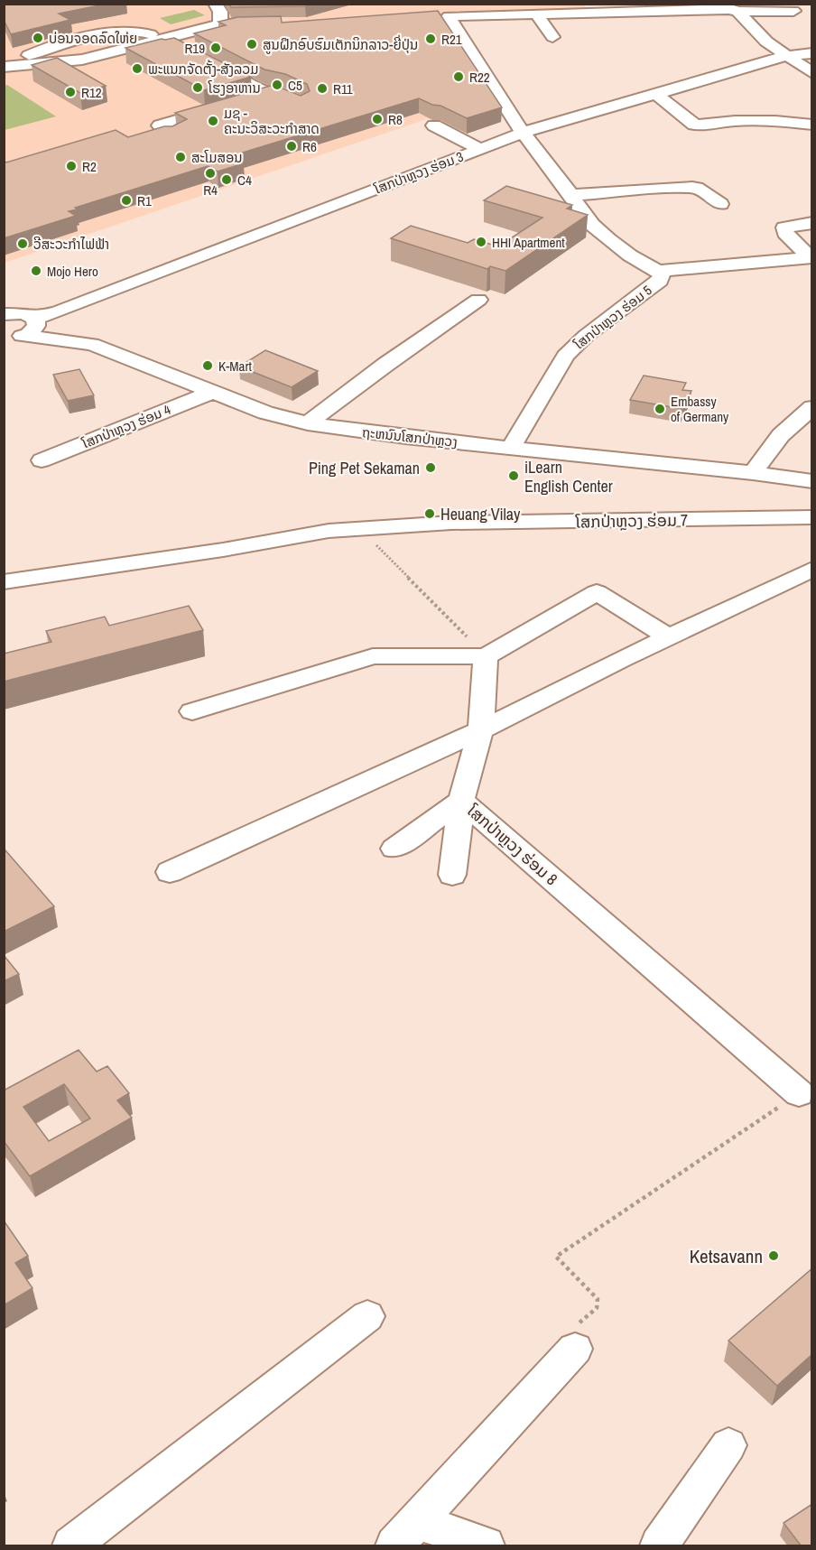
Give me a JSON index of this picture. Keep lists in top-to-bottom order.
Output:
{
  "streets": {
    "street": [
      "ໂສກປ່າຫຼວງ ຮ່ອມ 3",
      "ໂສກປ່າຫຼວງ ຮ່ອມ 5",
      "ໂສກປ່າຫຼວງ ຮ່ອມ 4",
      "ຖະຫນົນໂສກປ່າຫຼວງ",
      "ໂສກປ່າຫຼວງ ຮ່ອມ 7",
      "ໂສກປ່າຫຼວງ ຮ່ອມ 8"
    ]
  },
  "crossings": [
    ["ໂສກປ່າຫຼວງ ຮ່ອມ 3", "ໂສກປ່າຫຼວງ ຮ່ອມ 5"],
    ["ໂສກປ່າຫຼວງ ຮ່ອມ 5", "ຖະຫນົນໂສກປ່າຫຼວງ"],
    ["ໂສກປ່າຫຼວງ ຮ່ອມ 4", "ຖະຫນົນໂສກປ່າຫຼວງ"]
  ],
  "places": [
    "ບ່ອນຈອດລົດໃຫ່ຍ",
    "R21",
    "ສູນຝຶກອົບຮົມເຕັກນິກລາວ-ຍີ່ປຸ່ນ",
    "R19",
    "ພະແນກຈັດຕັ້ງ-ສັງລວມ",
    "R22",
    "C5",
    "ໂຮງອາຫານ",
    "R11",
    "R12",
    "R8",
    "ມຊ - ຄະນະວິສະວະກຳສາດ",
    "R6",
    "ສະໂມສອນ",
    "R2",
    "R4",
    "C4",
    "R1",
    "HHI Apartment",
    "ວີສະວະກຳໄຟຟ້າ",
    "Mojo Hero",
    "K-Mart",
    "Embassy of Germany",
    "Ping Pet Sekaman",
    "iLearn English Center",
    "Heuang Vilay",
    "Ketsavann"
  ]
}
